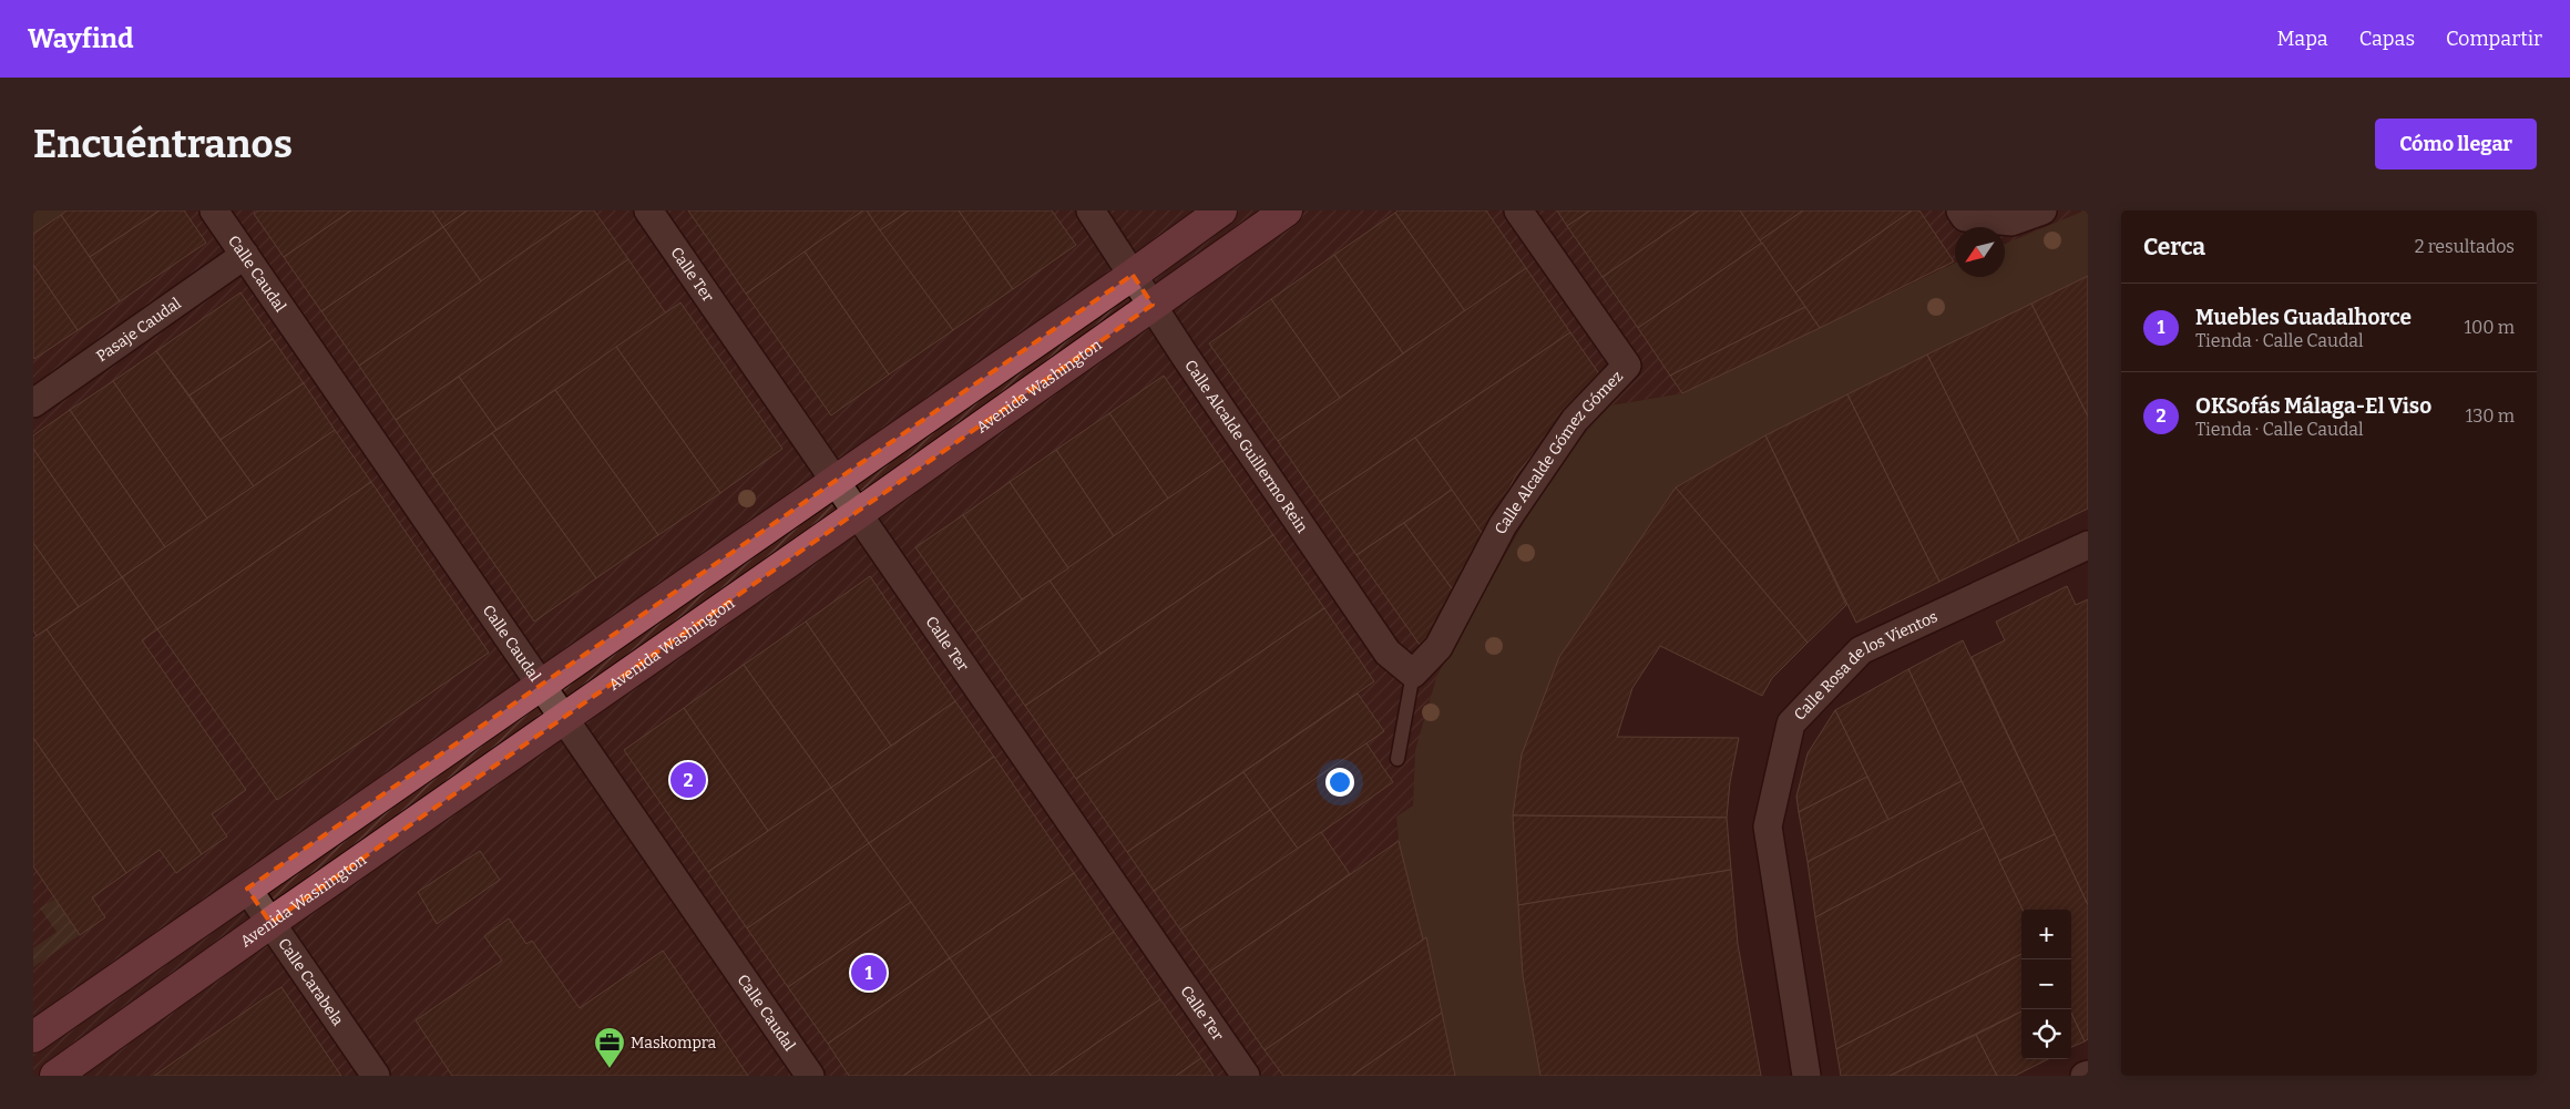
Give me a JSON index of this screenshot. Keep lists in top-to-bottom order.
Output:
{
  "streets": {
    "main road": ["Avenida Washington"],
    "street": [
      "Calle Caudal",
      "Calle Ter",
      "Pasaje Caudal",
      "Calle Alcalde Guillermo Rein",
      "Calle Alcalde Gómez Gómez",
      "Calle Rosa de los Vientos",
      "Calle Carabela"
    ]
  },
  "crossings": [
    ["Calle Caudal", "Pasaje Caudal"],
    ["Calle Caudal", "Avenida Washington"],
    ["Calle Ter", "Avenida Washington"],
    ["Avenida Washington", "Calle Alcalde Guillermo Rein"],
    ["Avenida Washington", "Calle Carabela"],
    ["Calle Alcalde Guillermo Rein", "Calle Alcalde Gómez Gómez"]
  ],
  "places": {
    "office": ["Maskompra"]
  },
  "north": "bottom left",
  "page": {
    "header": "Wayfind",
    "nav": ["Mapa", "Capas", "Compartir"],
    "buttons": "Cómo llegar",
    "title": "Encuéntranos",
    "heading": ["Cerca", "2 resultados"],
    "list": [
      {
        "mark": "1",
        "name": "Muebles Guadalhorce",
        "note": "Tienda · Calle Caudal",
        "value": "100 m"
      },
      {
        "mark": "2",
        "name": "OKSofás Málaga-El Viso",
        "note": "Tienda · Calle Caudal",
        "value": "130 m"
      }
    ],
    "pins": ["2", "1"],
    "map_buttons": ["+", "−"]
  }
}
